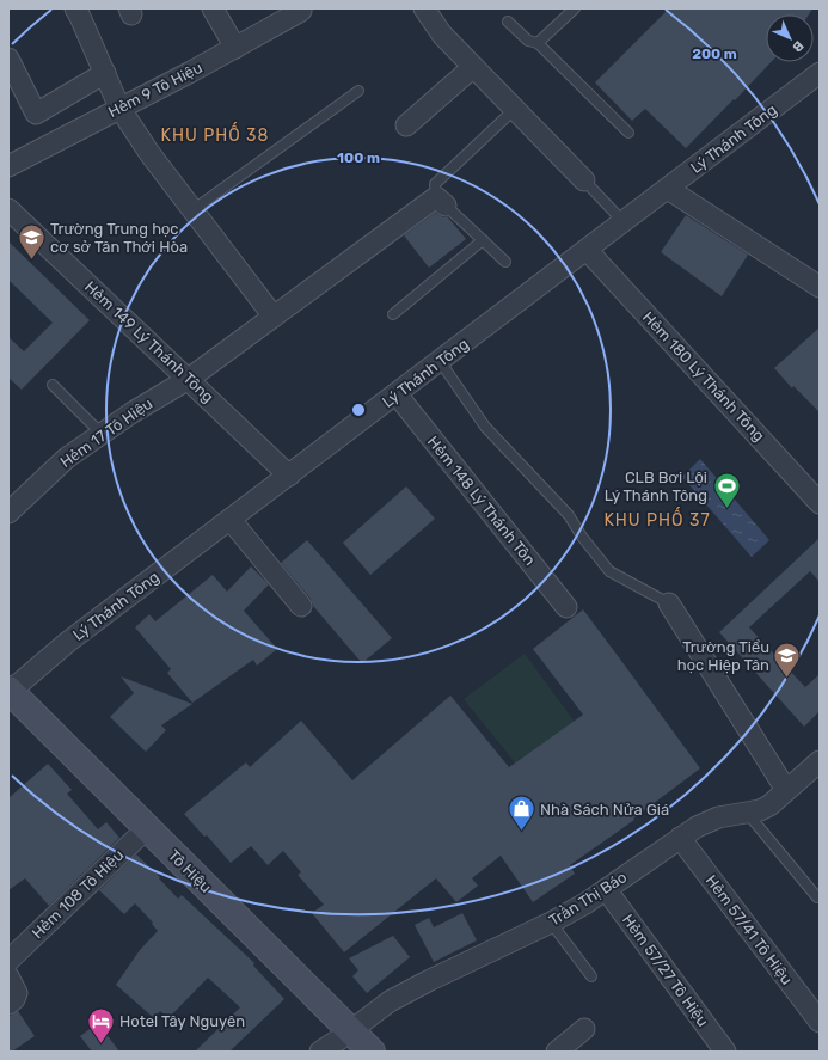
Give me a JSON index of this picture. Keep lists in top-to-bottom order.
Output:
{
  "streets": {
    "street": [
      "Hẻm 9 Tô Hiệu",
      "Lý Thánh Tông",
      "Hẻm 149 Lý Thánh Tông",
      "Hẻm 180 Lý Thánh Tông",
      "Hẻm 17 Tô Hiệu",
      "Hẻm 148 Lý Thánh Tôn",
      "Tô Hiệu",
      "Hẻm 108 Tô Hiệu",
      "Trần Thị Báo",
      "Hẻm 57/41 Tô Hiệu",
      "Hẻm 57/27 Tô Hiệu"
    ]
  },
  "crossings": [
    ["Lý Thánh Tông", "Hẻm 149 Lý Thánh Tông"],
    ["Lý Thánh Tông", "Hẻm 180 Lý Thánh Tông"],
    ["Lý Thánh Tông", "Hẻm 148 Lý Thánh Tôn"],
    ["Lý Thánh Tông", "Tô Hiệu"],
    ["Hẻm 149 Lý Thánh Tông", "Hẻm 17 Tô Hiệu"],
    ["Tô Hiệu", "Hẻm 108 Tô Hiệu"],
    ["Tô Hiệu", "Trần Thị Báo"],
    ["Trần Thị Báo", "Hẻm 57/41 Tô Hiệu"],
    ["Trần Thị Báo", "Hẻm 57/27 Tô Hiệu"]
  ],
  "districts": ["KHU PHỐ 38", "KHU PHỐ 37"],
  "places": {
    "school or university": ["Trường Trung học cơ sở Tân Thới Hòa", "Trường Tiểu học Hiệp Tân"],
    "sports": ["CLB Bơi Lội Lý Thánh Tông"],
    "shop": ["Nhà Sách Nửa Giá"],
    "hotel": ["Hotel Tây Nguyên"]
  },
  "north": "bottom right",
  "rings": ["200 m", "100 m"]
}
